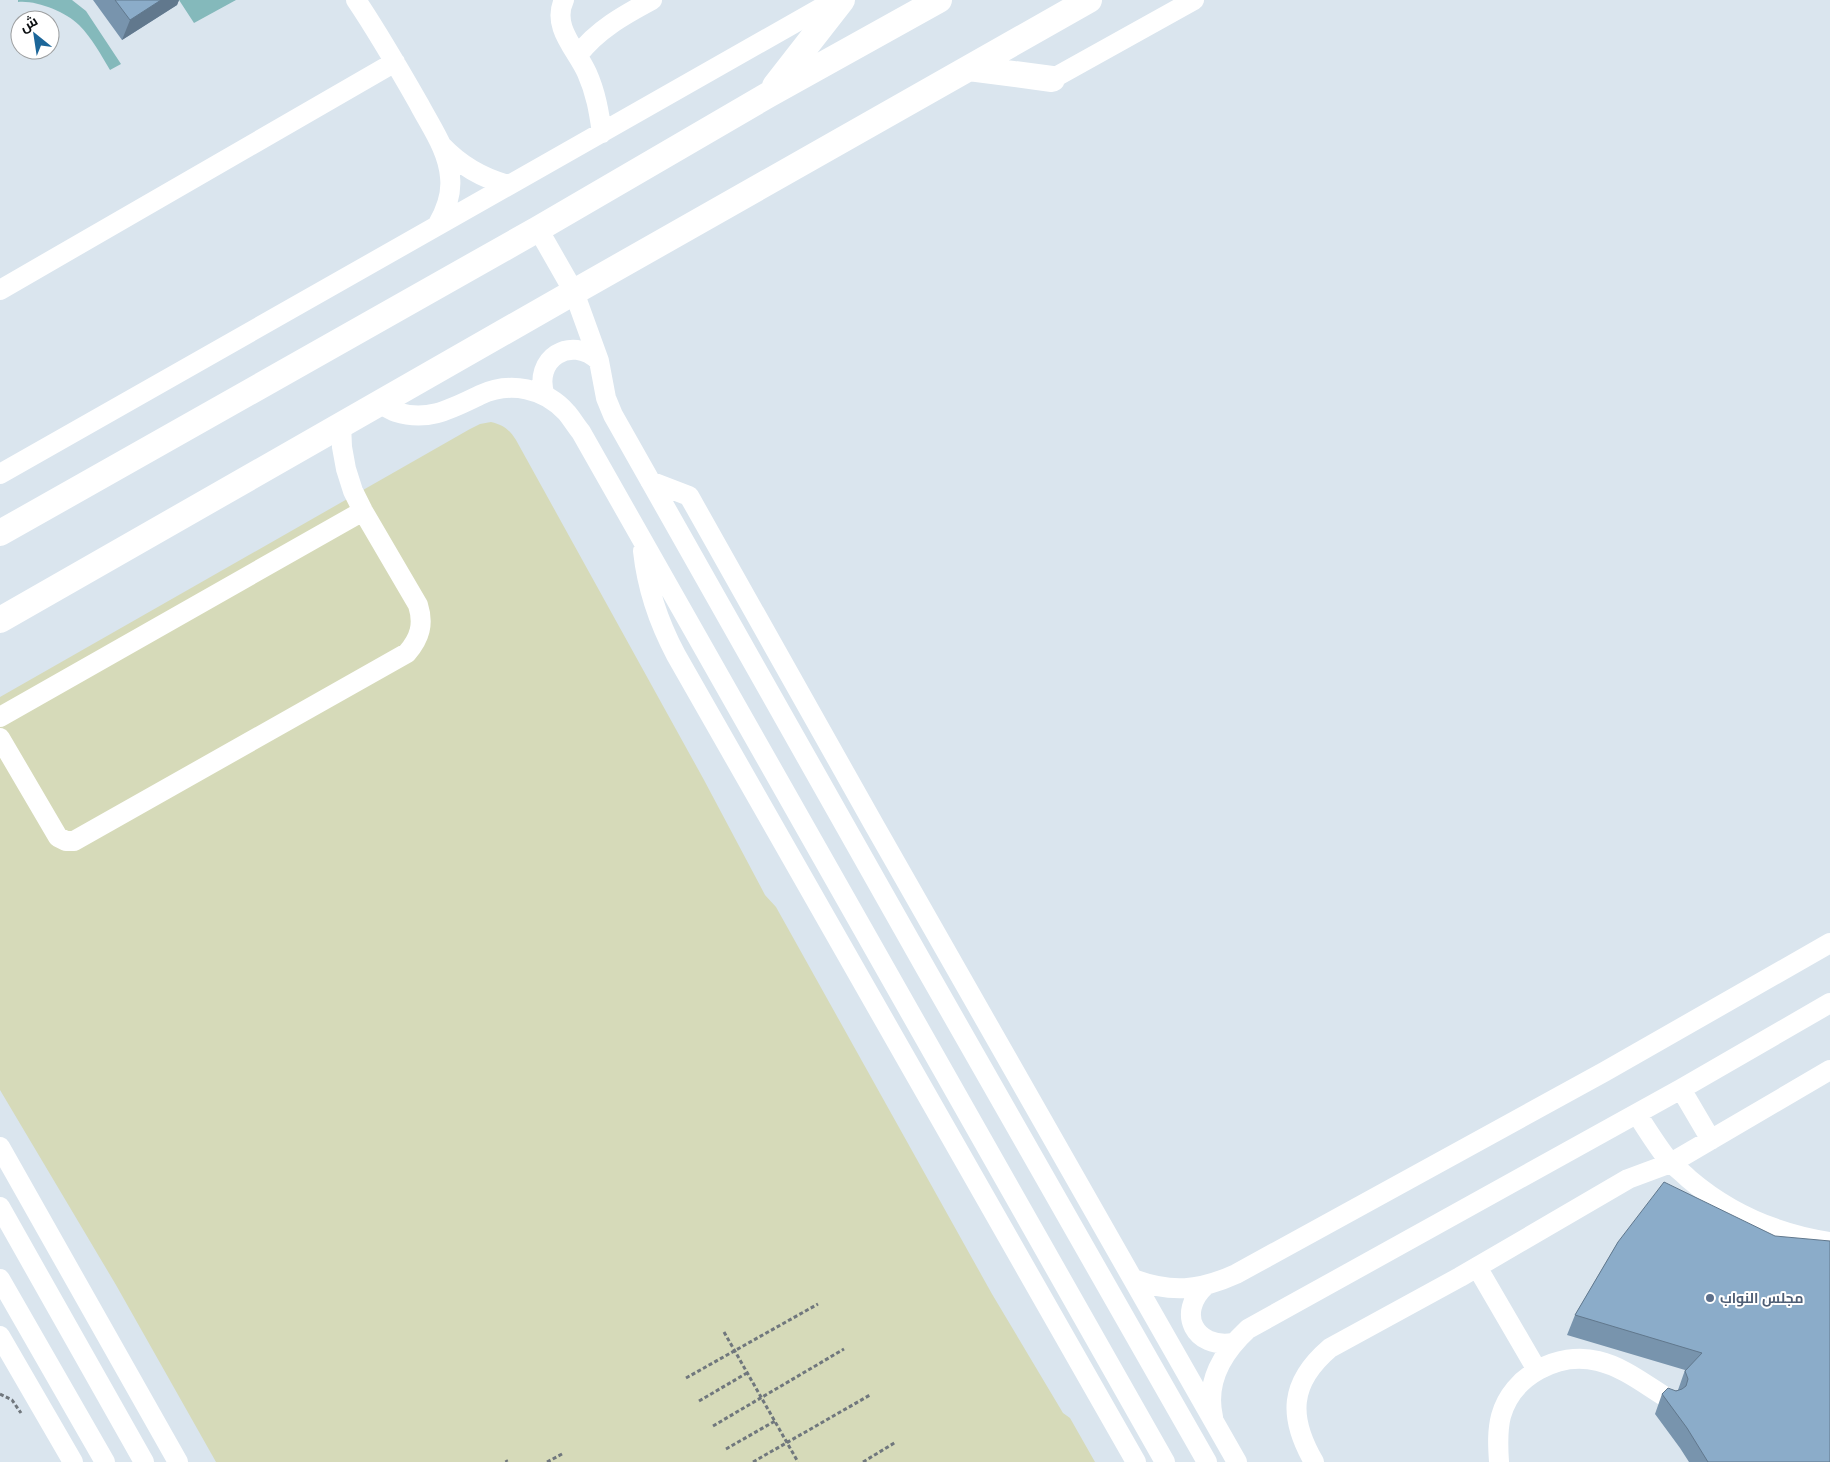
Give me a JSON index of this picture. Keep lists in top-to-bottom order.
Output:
{
  "places": ["مجلس النواب"],
  "north": "top left"
}
